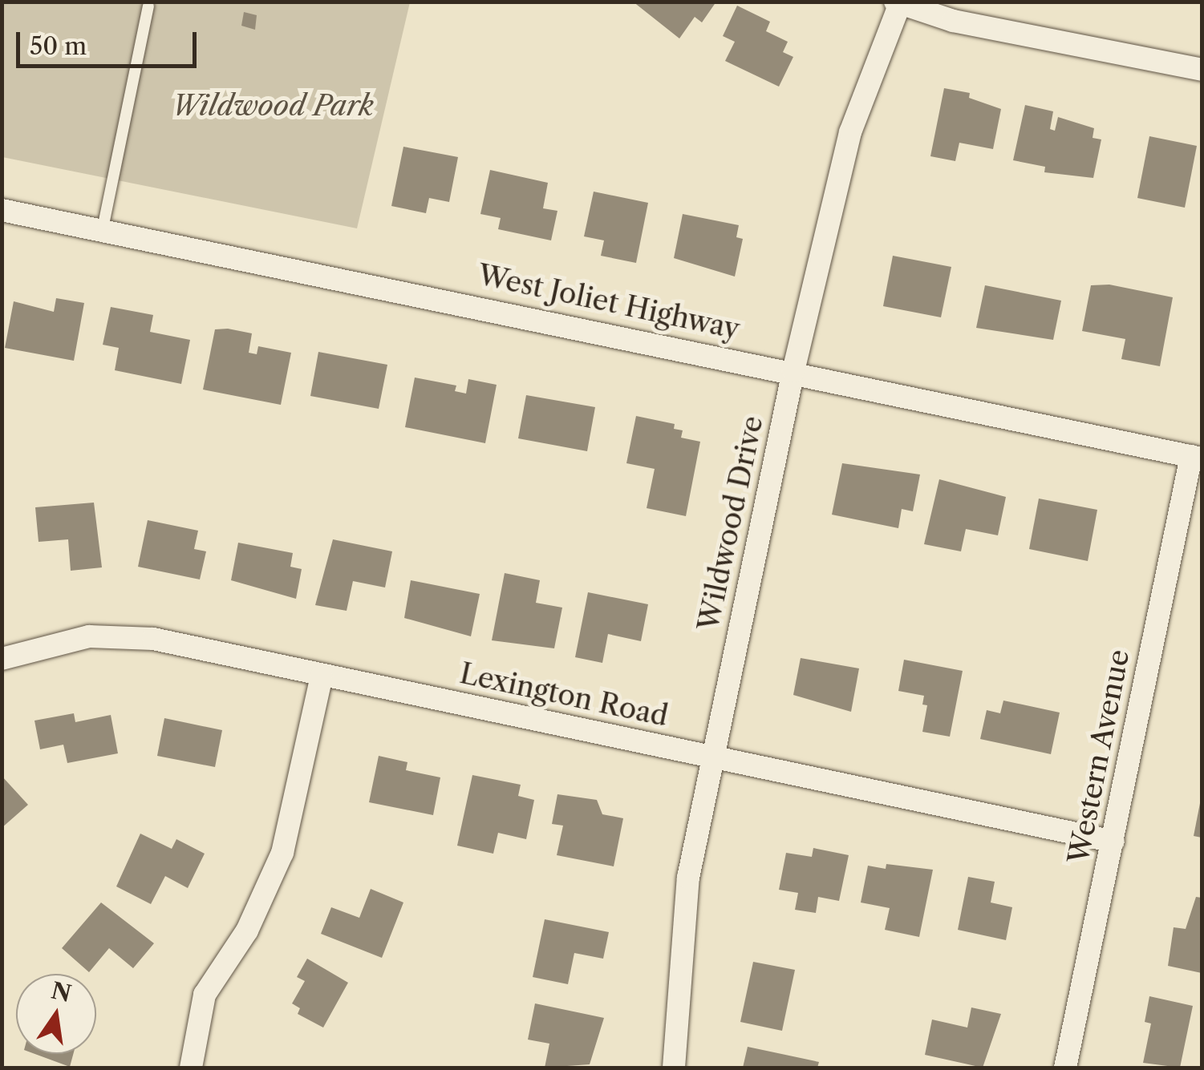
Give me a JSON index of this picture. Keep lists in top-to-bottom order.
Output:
{
  "streets": {
    "street": [
      "West Joliet Highway",
      "Wildwood Drive",
      "Lexington Road",
      "Western Avenue"
    ]
  },
  "crossings": [
    ["West Joliet Highway", "Wildwood Drive"],
    ["West Joliet Highway", "Western Avenue"],
    ["Wildwood Drive", "Lexington Road"],
    ["Lexington Road", "Western Avenue"]
  ],
  "parks": ["Wildwood Park"],
  "scale_bar": "50 m",
  "north": "top"
}
